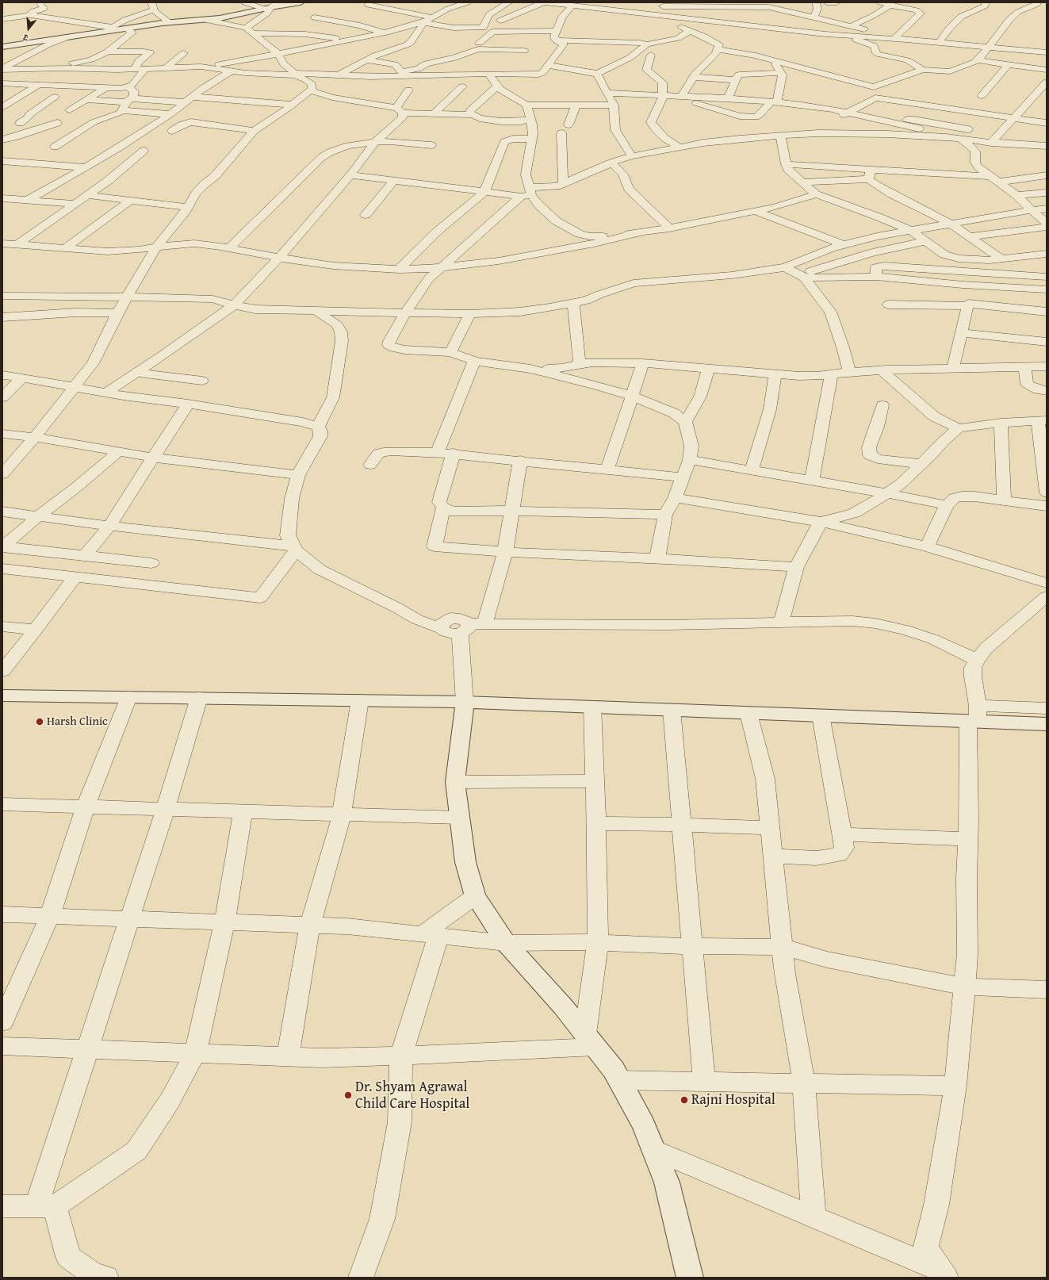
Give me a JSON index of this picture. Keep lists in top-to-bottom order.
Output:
{
  "places": ["Harsh Clinic", "Dr. Shyam Agrawal Child Care Hospital", "Rajni Hospital"],
  "north": "bottom"
}
